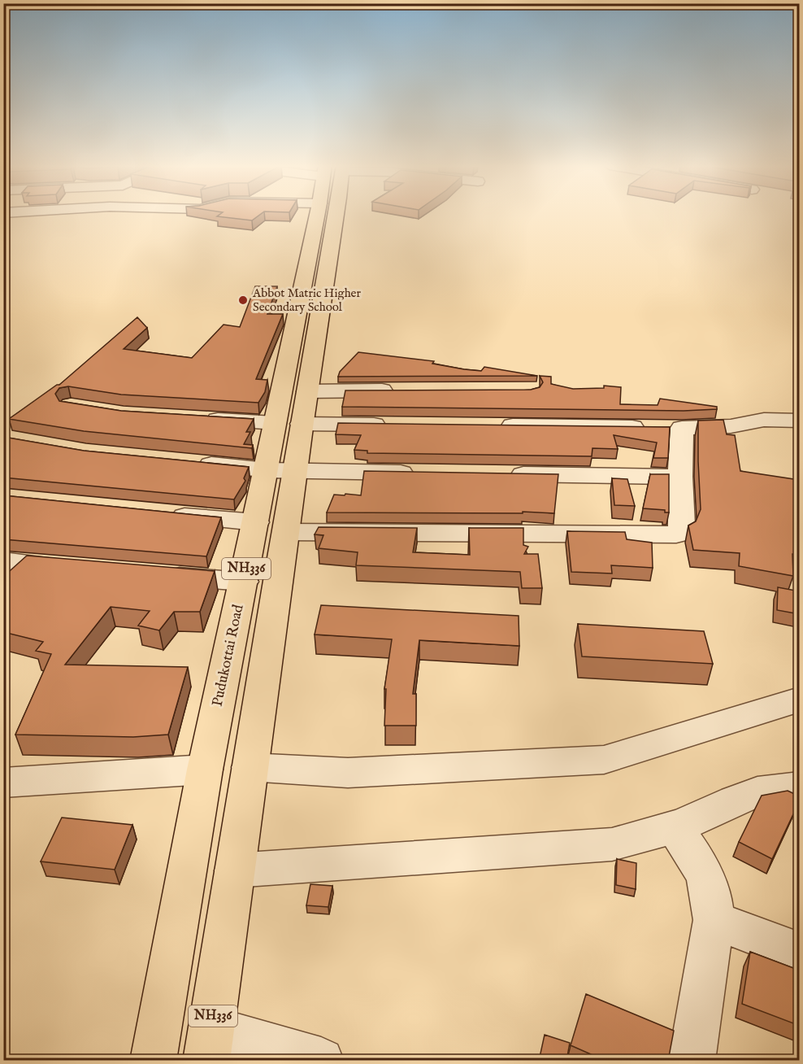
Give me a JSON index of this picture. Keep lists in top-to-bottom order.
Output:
{
  "streets": {
    "highway": ["NH336", "Pudukottai Road"]
  },
  "places": ["Abbot Matric Higher Secondary School"]
}
